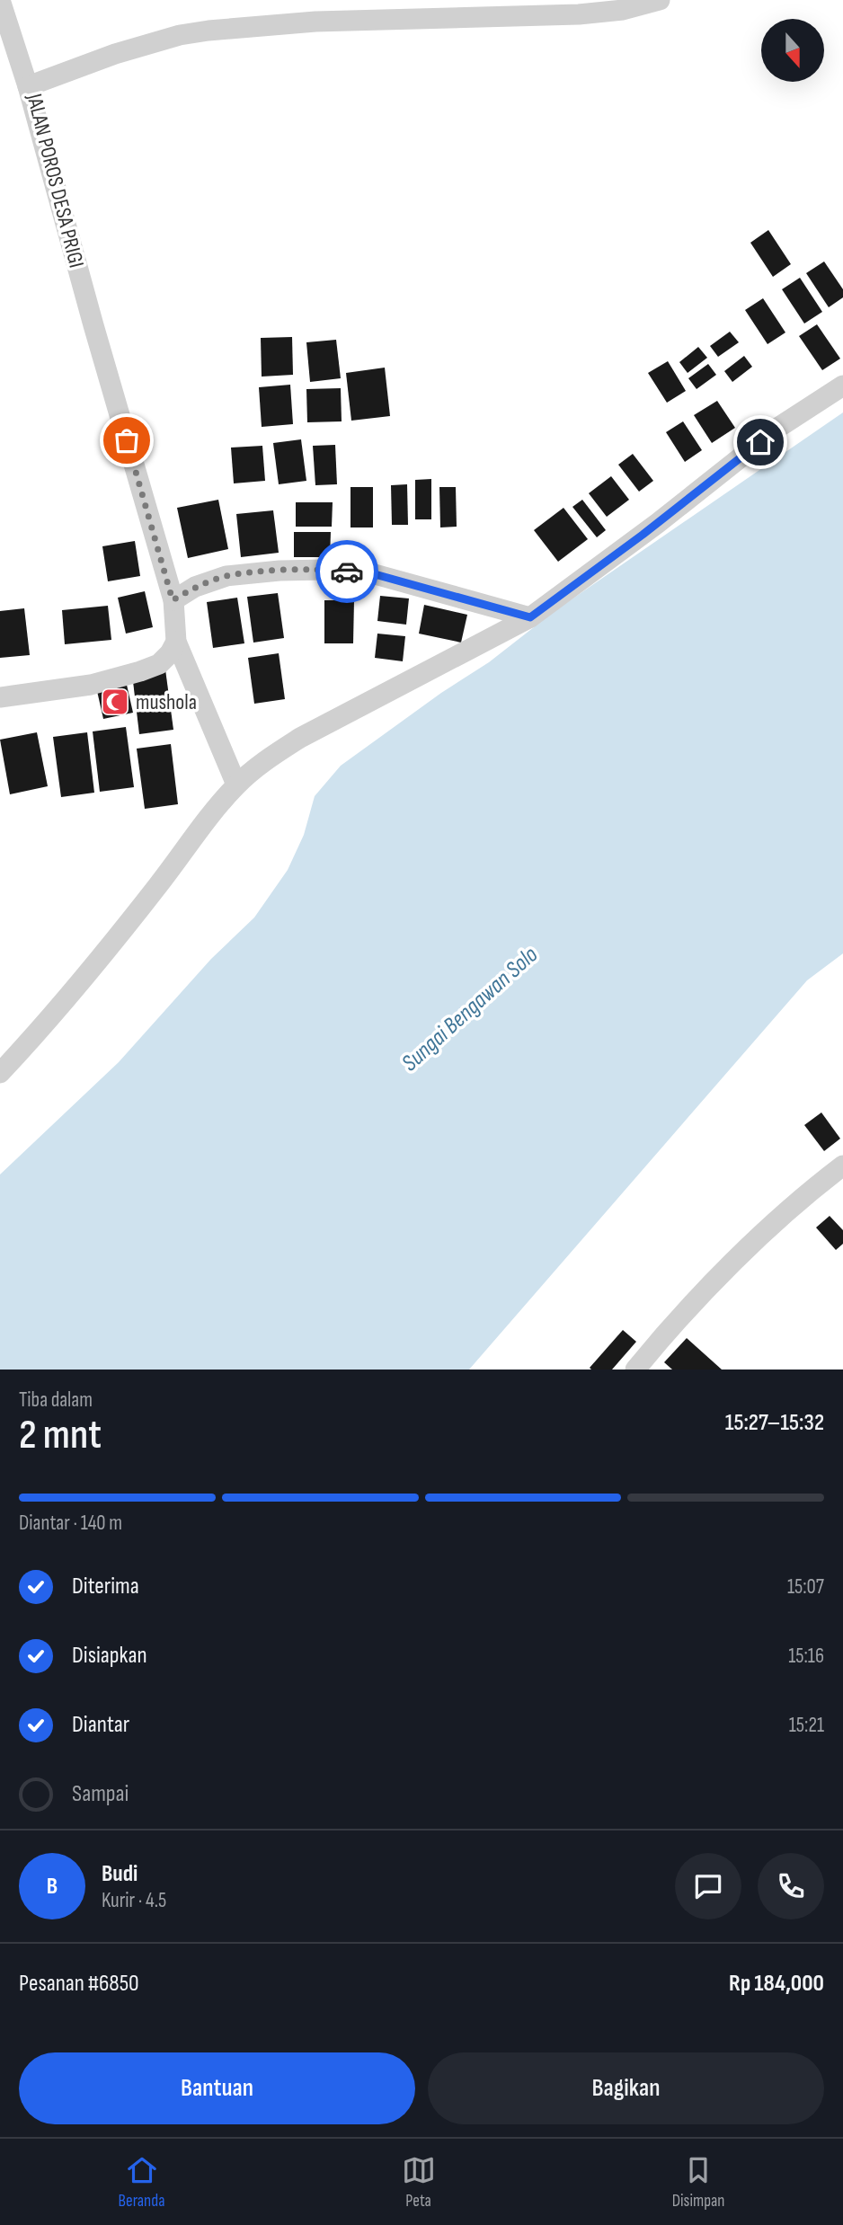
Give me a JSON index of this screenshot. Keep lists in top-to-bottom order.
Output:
{
  "streets": {
    "street": ["JALAN POROS DESA PRIGI"]
  },
  "water": ["Sungai Bengawan Solo"],
  "places": {
    "mosque": ["mushola"]
  },
  "north": "bottom",
  "page": {
    "heading": ["2 mnt", "Tiba dalam", "15:27–15:32"],
    "panel": [
      "Budi",
      "Kurir · 4.5",
      "Pesanan #6850",
      "Rp 184,000"
    ],
    "bar": "Diantar · 140 m",
    "list": [
      ["Diterima", "15:07"],
      ["Disiapkan", "15:16"],
      ["Diantar", "15:21"],
      "Sampai"
    ],
    "round": "B",
    "buttons": ["Bantuan", "Bagikan"],
    "tabs": ["Beranda", "Peta", "Disimpan"]
  }
}
